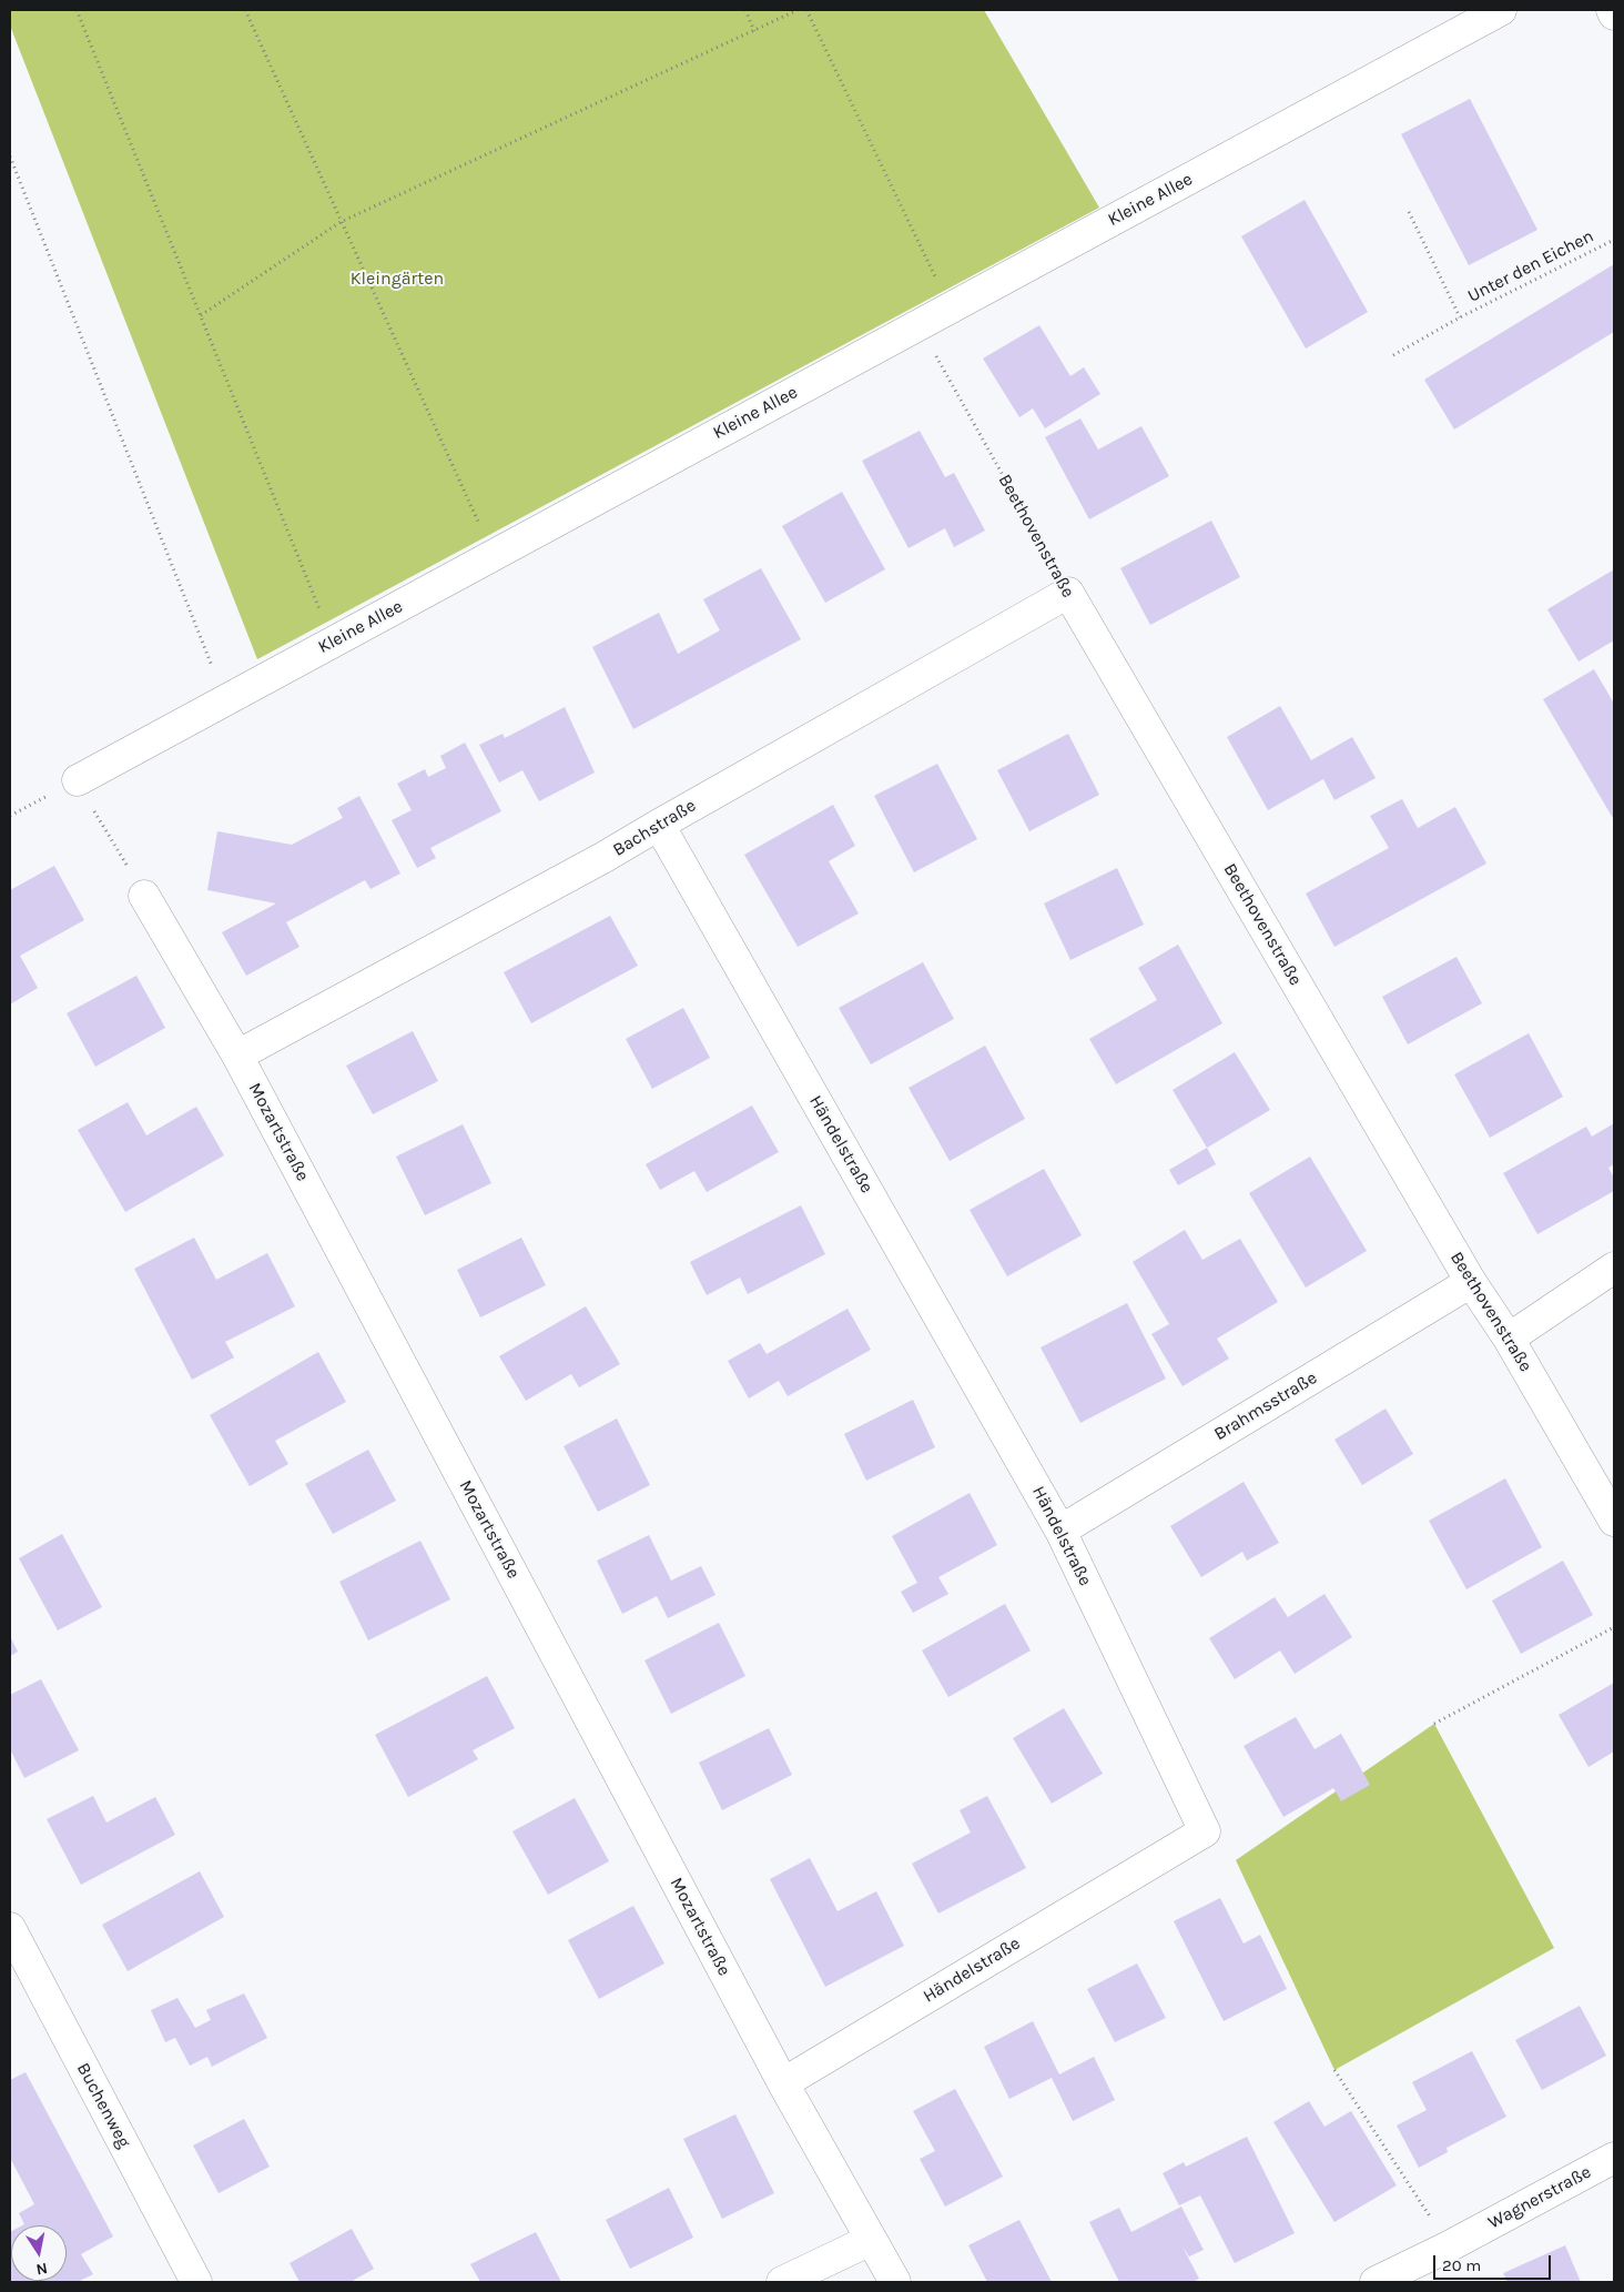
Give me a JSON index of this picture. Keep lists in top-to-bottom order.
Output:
{
  "streets": {
    "street": [
      "Kleine Allee",
      "Beethovenstraße",
      "Bachstraße",
      "Mozartstraße",
      "Händelstraße",
      "Brahmsstraße",
      "Buchenweg",
      "Wagnerstraße"
    ],
    "path": ["Unter den Eichen"]
  },
  "crossings": [
    ["Kleine Allee", "Beethovenstraße"],
    ["Beethovenstraße", "Bachstraße"],
    ["Beethovenstraße", "Brahmsstraße"],
    ["Bachstraße", "Mozartstraße"],
    ["Bachstraße", "Händelstraße"],
    ["Mozartstraße", "Händelstraße"],
    ["Händelstraße", "Brahmsstraße"]
  ],
  "parks": ["Kleingärten"],
  "scale_bar": "20 m",
  "north": "bottom"
}
